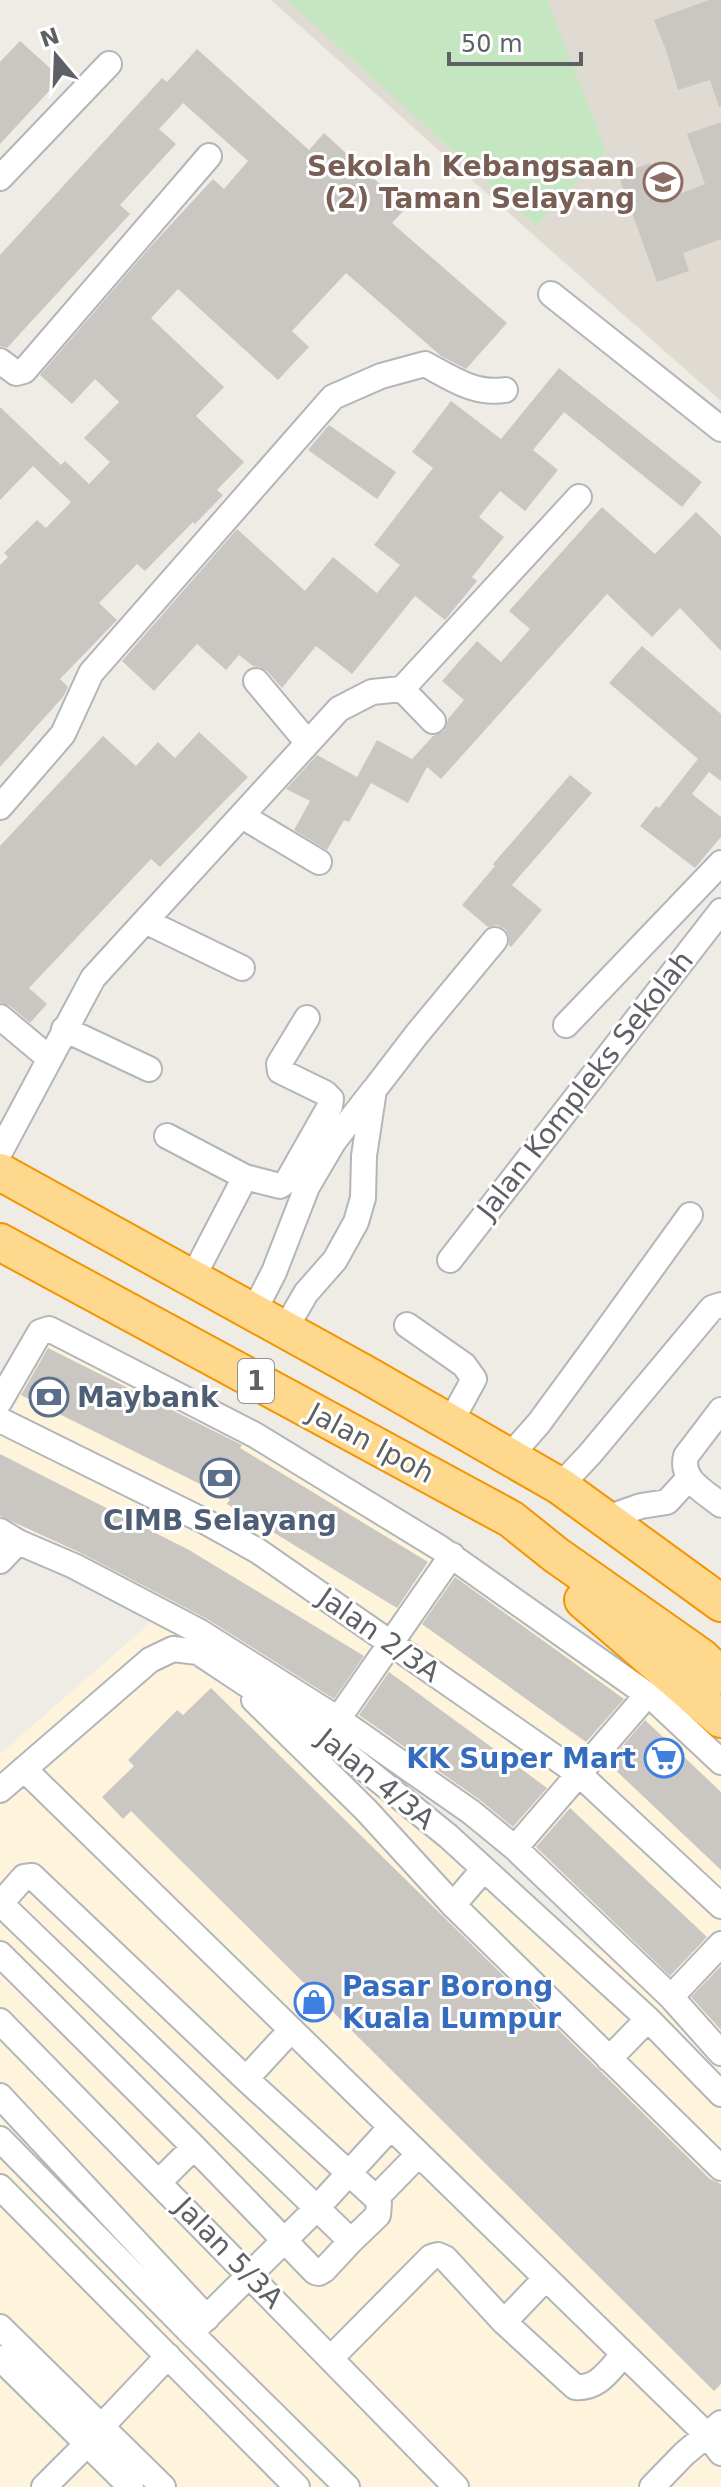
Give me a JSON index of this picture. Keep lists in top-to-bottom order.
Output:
{
  "streets": {
    "highway": ["1", "Jalan Ipoh"],
    "street": [
      "Jalan Kompleks Sekolah",
      "Jalan 2/3A",
      "Jalan 4/3A",
      "Jalan 5/3A"
    ]
  },
  "places": {
    "school or university": ["Sekolah Kebangsaan (2) Taman Selayang"],
    "bank": ["Maybank", "CIMB Selayang"],
    "supermarket": ["KK Super Mart"],
    "shop": ["Pasar Borong Kuala Lumpur"]
  },
  "scale_bar": "50 m",
  "north": "top"
}
